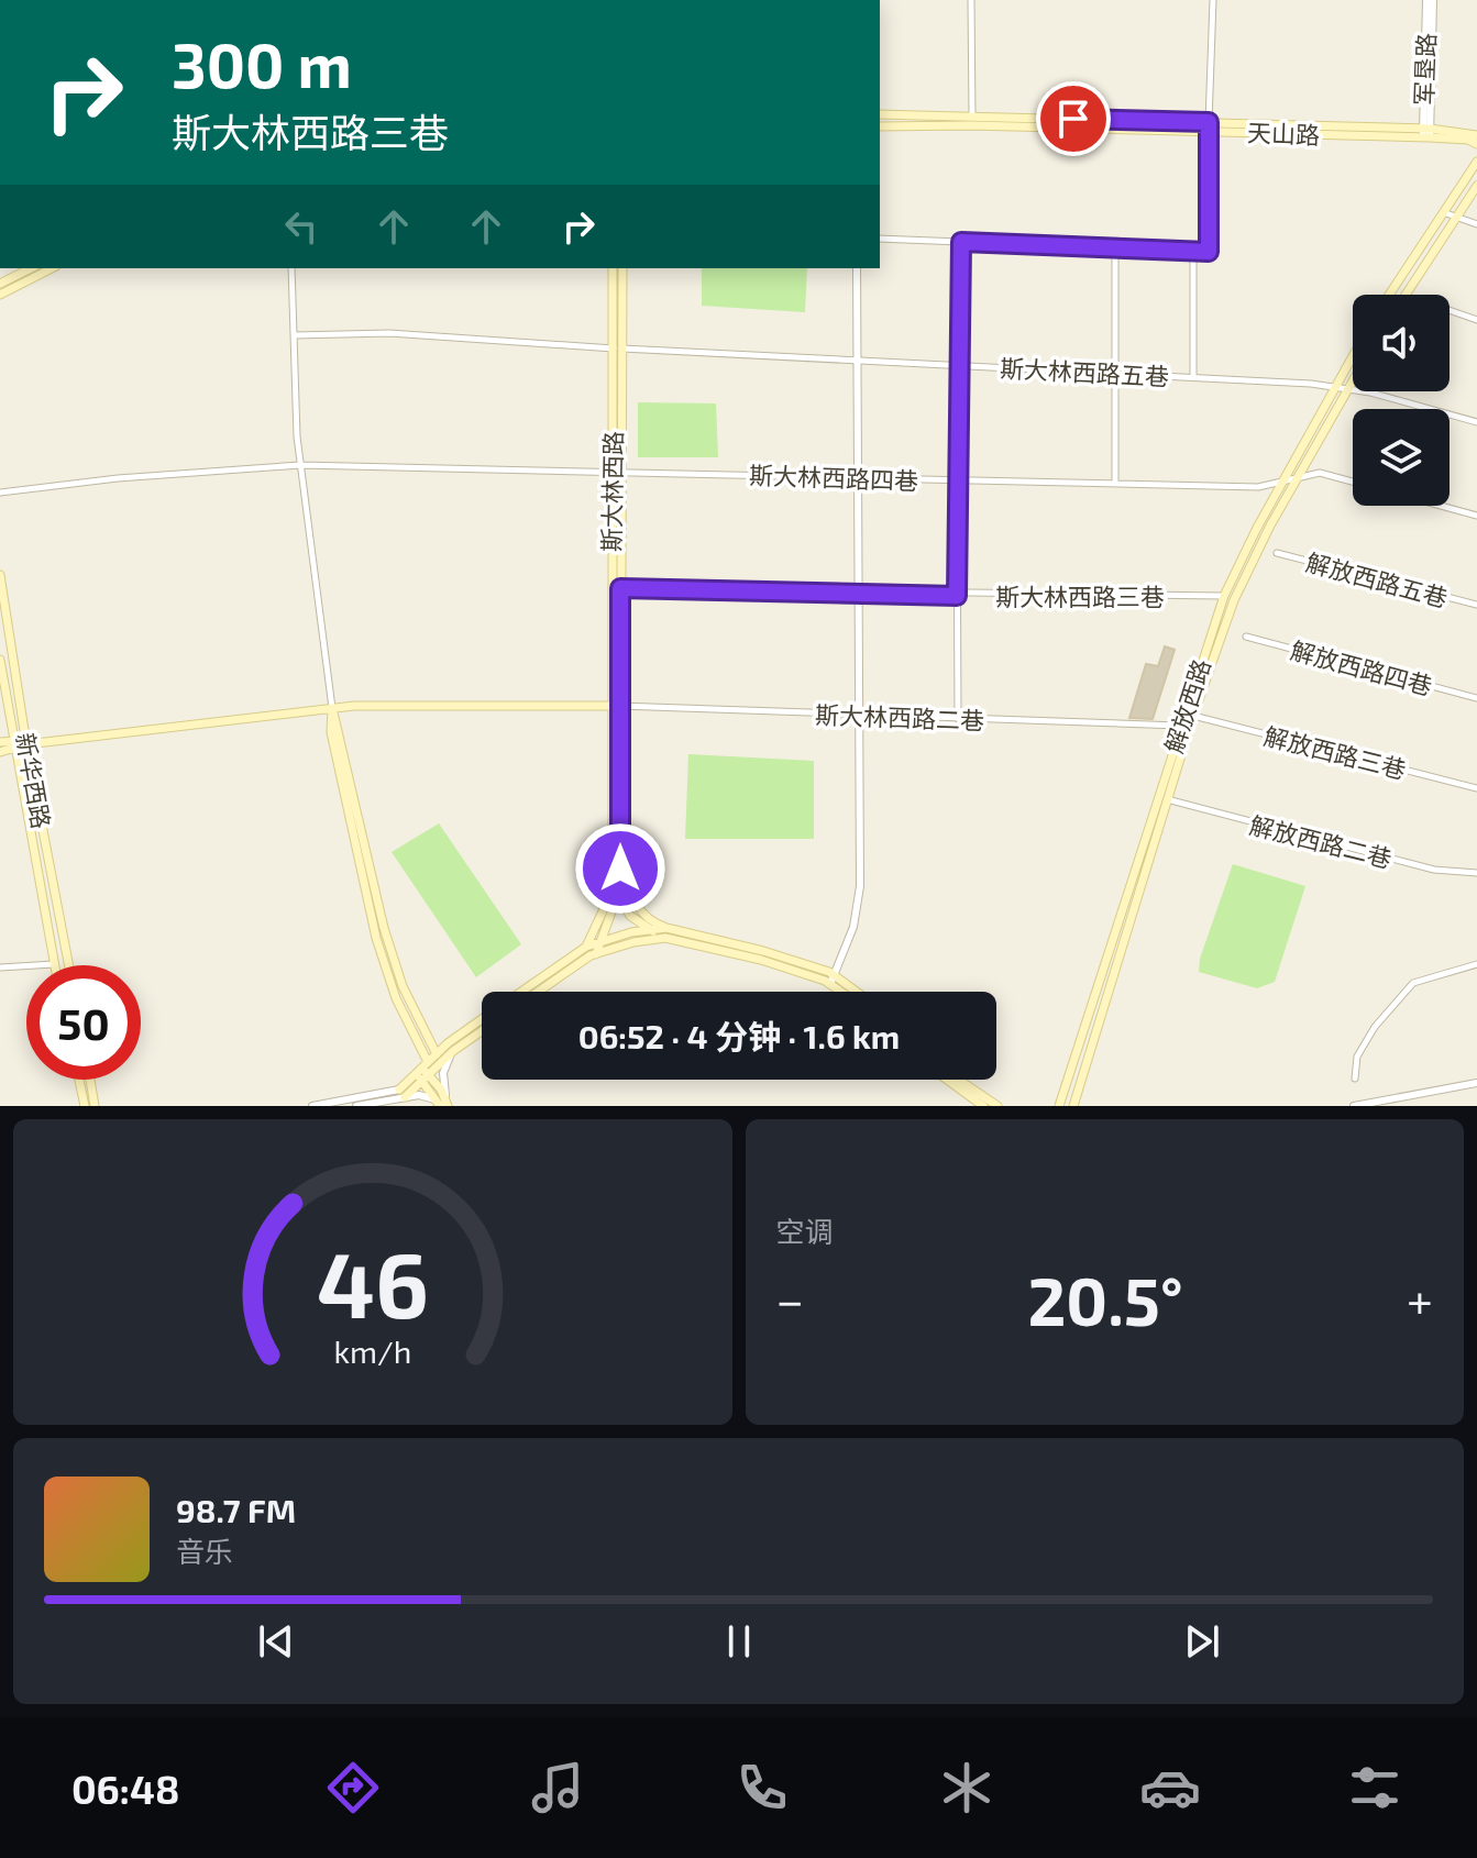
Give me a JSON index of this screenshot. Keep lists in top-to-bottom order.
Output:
{
  "streets": {
    "main road": [
      "天山路",
      "斯大林西路",
      "解放西路",
      "新华西路"
    ],
    "street": [
      "军垦路",
      "斯大林西路五巷",
      "斯大林西路四巷",
      "解放西路五巷",
      "斯大林西路三巷",
      "解放西路四巷",
      "斯大林西路二巷",
      "解放西路三巷",
      "解放西路二巷"
    ]
  },
  "crossings": [
    ["军垦路", "天山路"],
    ["斯大林西路五巷", "斯大林西路"],
    ["斯大林西路五巷", "解放西路"],
    ["斯大林西路四巷", "斯大林西路"],
    ["斯大林西路四巷", "解放西路"],
    ["斯大林西路", "斯大林西路三巷"],
    ["斯大林西路", "斯大林西路二巷"],
    ["斯大林西路三巷", "解放西路"],
    ["解放西路", "斯大林西路二巷"],
    ["解放西路", "解放西路三巷"],
    ["解放西路", "解放西路二巷"]
  ],
  "page": {
    "turn": ["300 m", "斯大林西路三巷"],
    "limit": "50",
    "trip": "06:52 · 4 分钟 · 1.6 km",
    "tile": "空调",
    "heat": ["−", "20.5°", "+"],
    "song": ["98.7 FM", "音乐"],
    "tabs": "06:48",
    "gauge": ["46", "km/h"]
  }
}
